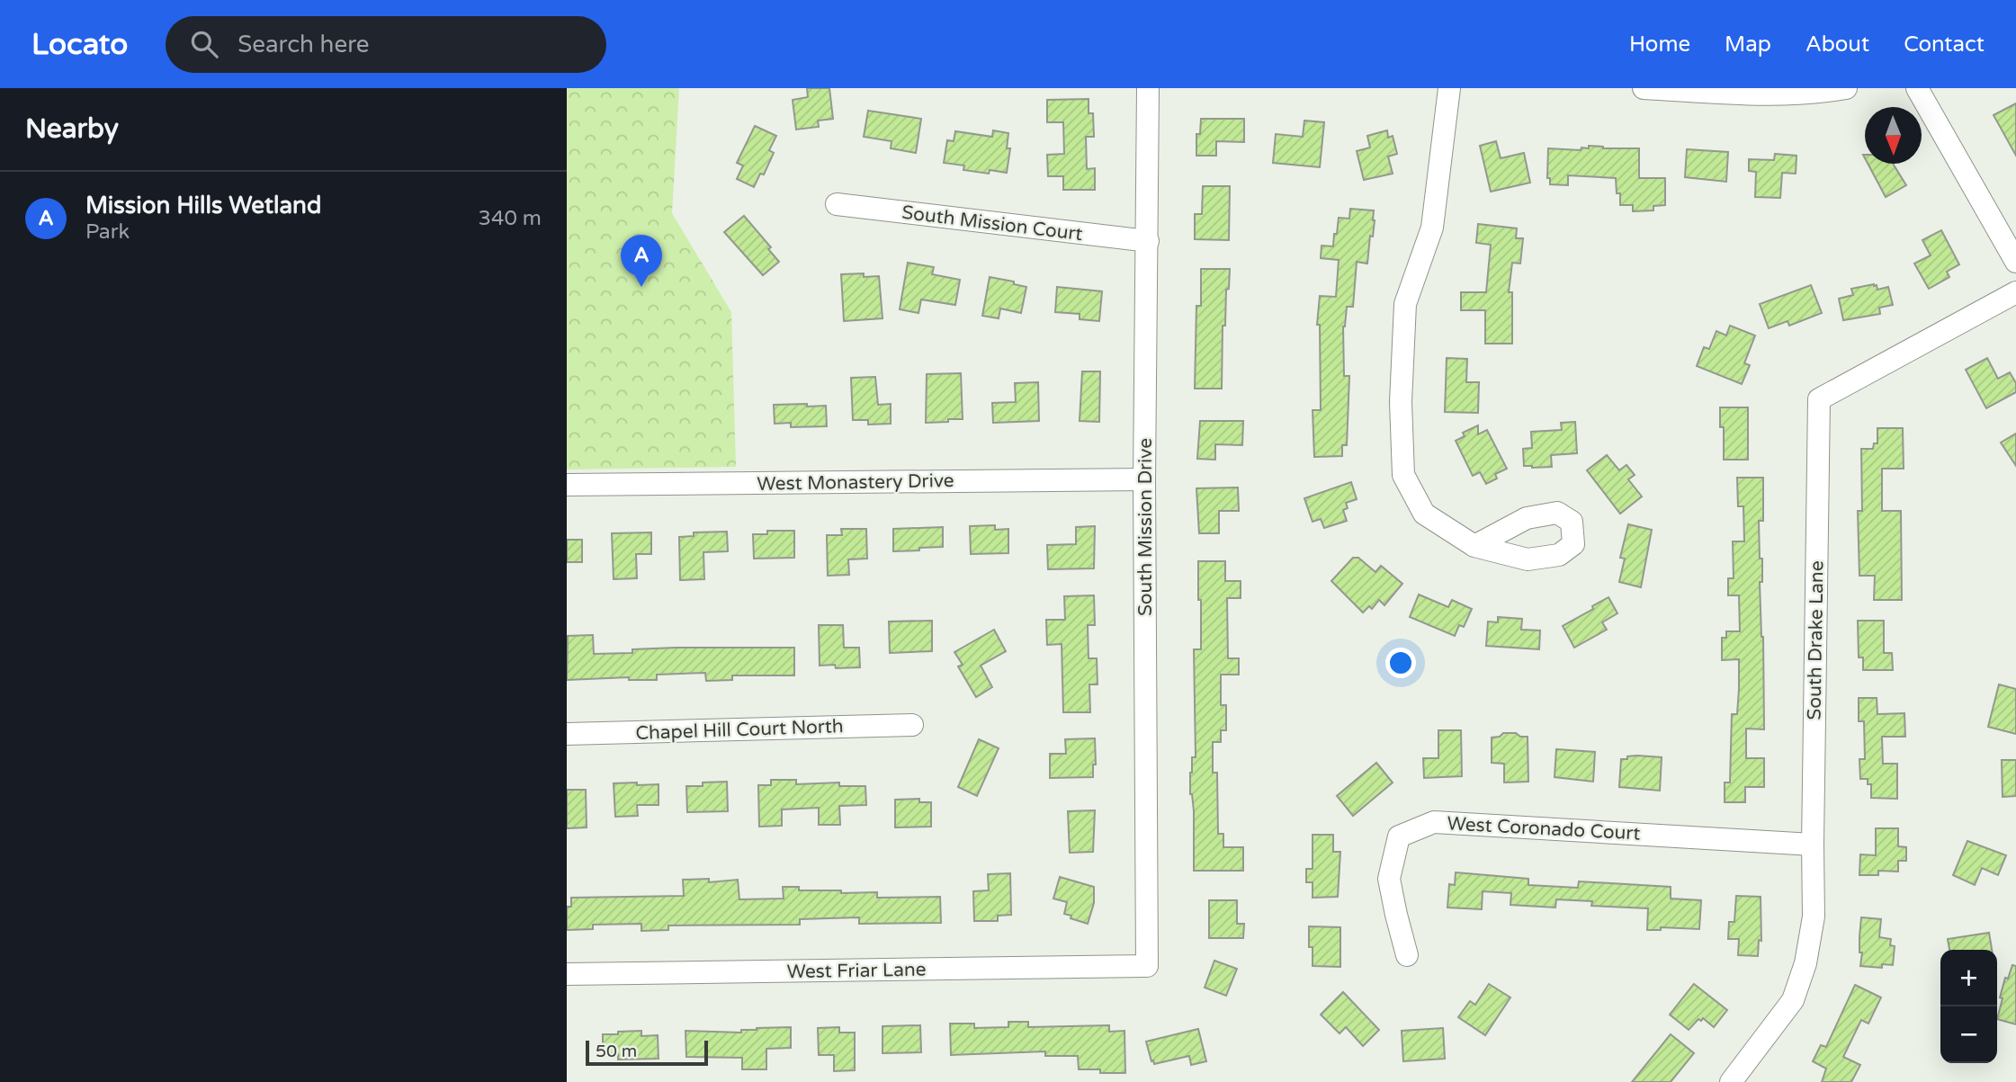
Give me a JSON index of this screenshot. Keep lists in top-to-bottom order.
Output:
{
  "streets": {
    "street": [
      "South Mission Court",
      "West Monastery Drive",
      "South Mission Drive",
      "South Drake Lane",
      "Chapel Hill Court North",
      "West Coronado Court",
      "West Friar Lane"
    ]
  },
  "crossings": [
    ["South Mission Court", "South Mission Drive"],
    ["West Monastery Drive", "South Mission Drive"],
    ["South Mission Drive", "West Friar Lane"],
    ["South Drake Lane", "West Coronado Court"]
  ],
  "scale_bar": "50 m",
  "north": "bottom",
  "page": {
    "header": "Locato",
    "search": "Search here",
    "nav": [
      "Home",
      "Map",
      "About",
      "Contact"
    ],
    "heading": "Nearby",
    "list": [
      {
        "mark": "A",
        "name": "Mission Hills Wetland",
        "note": "Park",
        "value": "340 m"
      }
    ],
    "pins": "A",
    "map_buttons": ["+", "−"],
    "scale": "50 m"
  }
}
